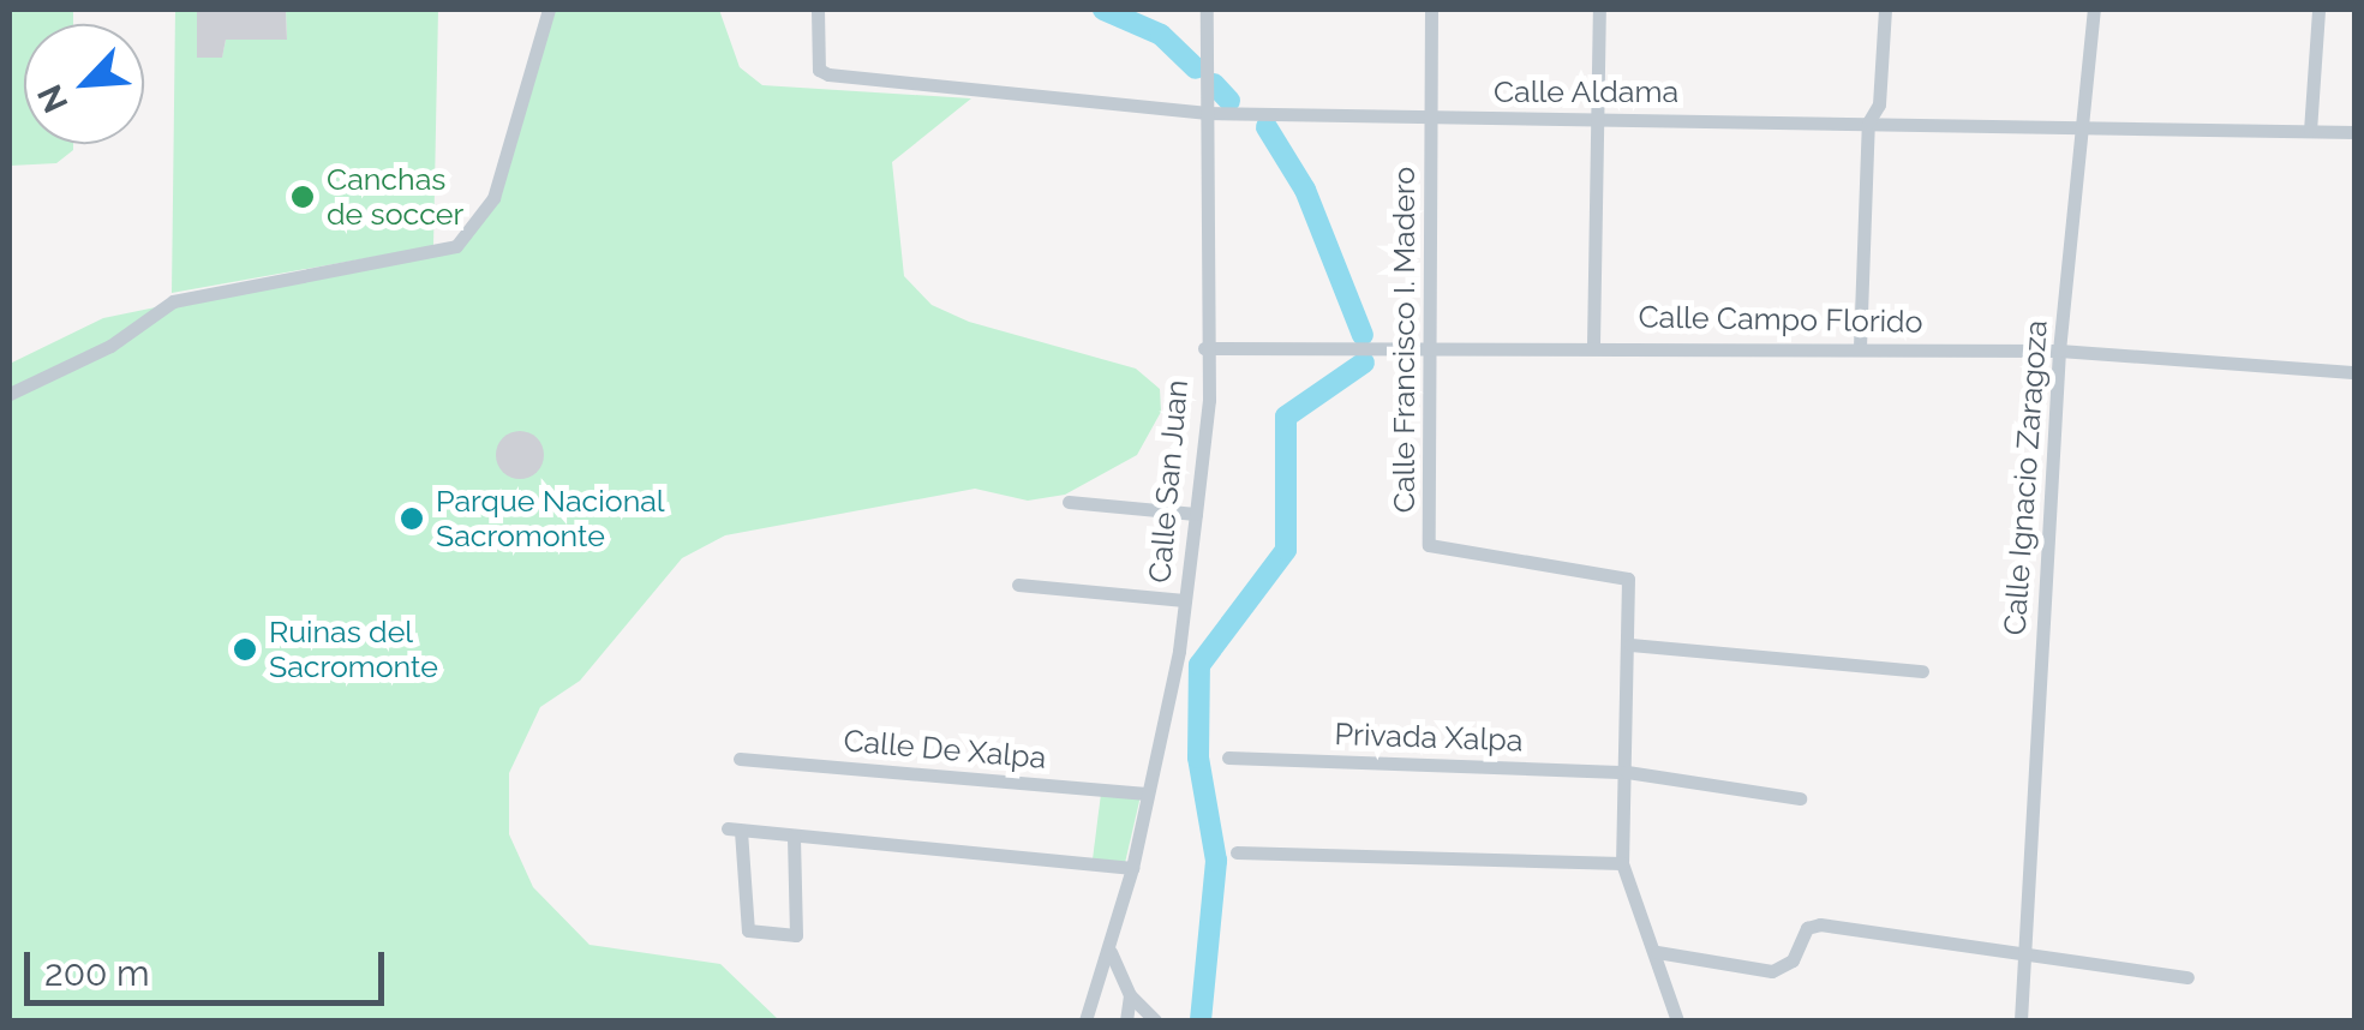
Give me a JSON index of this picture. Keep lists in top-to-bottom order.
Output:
{
  "streets": {
    "street": [
      "Calle Aldama",
      "Calle Campo Florido",
      "Calle Francisco I. Madero",
      "Calle Ignacio Zaragoza",
      "Calle San Juan",
      "Privada Xalpa",
      "Calle De Xalpa"
    ]
  },
  "crossings": [
    ["Calle Aldama", "Calle Francisco I. Madero"],
    ["Calle Aldama", "Calle Ignacio Zaragoza"],
    ["Calle Aldama", "Calle San Juan"],
    ["Calle Campo Florido", "Calle Francisco I. Madero"],
    ["Calle Campo Florido", "Calle Ignacio Zaragoza"],
    ["Calle Campo Florido", "Calle San Juan"],
    ["Calle San Juan", "Calle De Xalpa"]
  ],
  "places": ["Canchas de soccer", "Parque Nacional Sacromonte", "Ruinas del Sacromonte"],
  "scale_bar": "200 m",
  "north": "bottom left"
}
